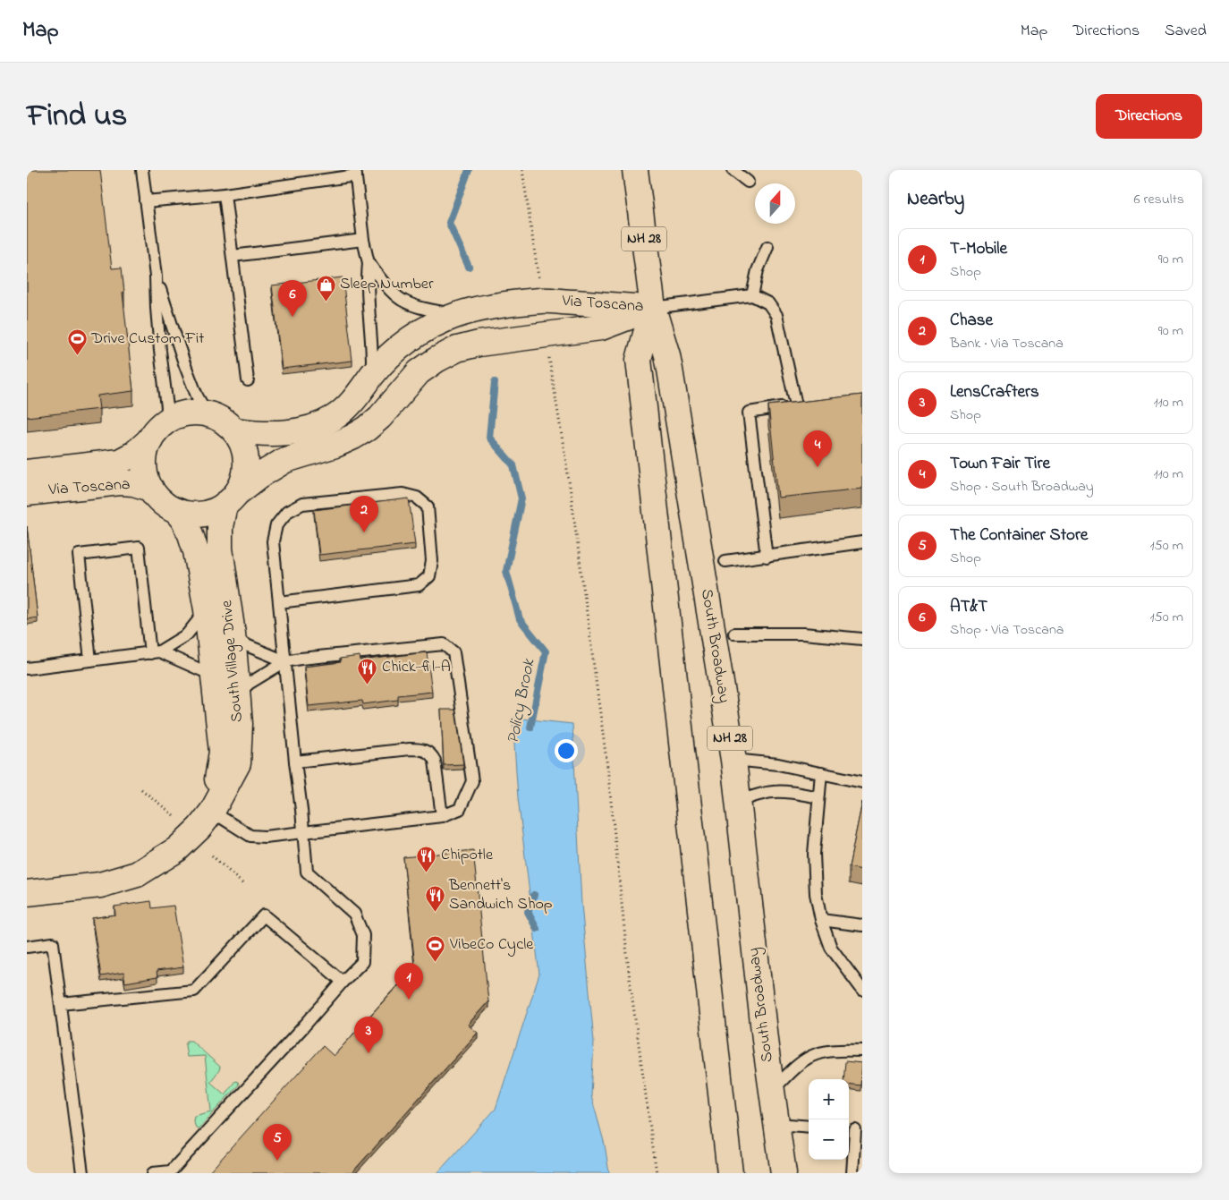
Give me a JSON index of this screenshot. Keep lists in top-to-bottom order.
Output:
{
  "streets": {
    "main road": [
      "NH 28",
      "Via Toscana",
      "South Broadway",
      "South Village Drive"
    ]
  },
  "crossings": [
    ["Via Toscana", "South Broadway"],
    ["Via Toscana", "South Village Drive"]
  ],
  "water": ["Policy Brook"],
  "places": {
    "shop": ["Sleep Number"],
    "sports": ["Drive Custom Fit", "VibeCo Cycle"],
    "restaurant": ["Chick-fil-A", "Chipotle", "Bennett's Sandwich Shop"]
  },
  "north": "top",
  "page": {
    "header": "Map",
    "nav": ["Map", "Directions", "Saved"],
    "title": "Find us",
    "buttons": "Directions",
    "heading": ["Nearby", "6 results"],
    "list": [
      {
        "mark": "1",
        "name": "T-Mobile",
        "note": "Shop",
        "value": "90 m"
      },
      {
        "mark": "2",
        "name": "Chase",
        "note": "Bank · Via Toscana",
        "value": "90 m"
      },
      {
        "mark": "3",
        "name": "LensCrafters",
        "note": "Shop",
        "value": "110 m"
      },
      {
        "mark": "4",
        "name": "Town Fair Tire",
        "note": "Shop · South Broadway",
        "value": "110 m"
      },
      {
        "mark": "5",
        "name": "The Container Store",
        "note": "Shop",
        "value": "150 m"
      },
      {
        "mark": "6",
        "name": "AT&T",
        "note": "Shop · Via Toscana",
        "value": "150 m"
      }
    ],
    "pins": [
      "6",
      "4",
      "2",
      "1",
      "3",
      "5"
    ],
    "map_buttons": ["+", "−"]
  }
}
